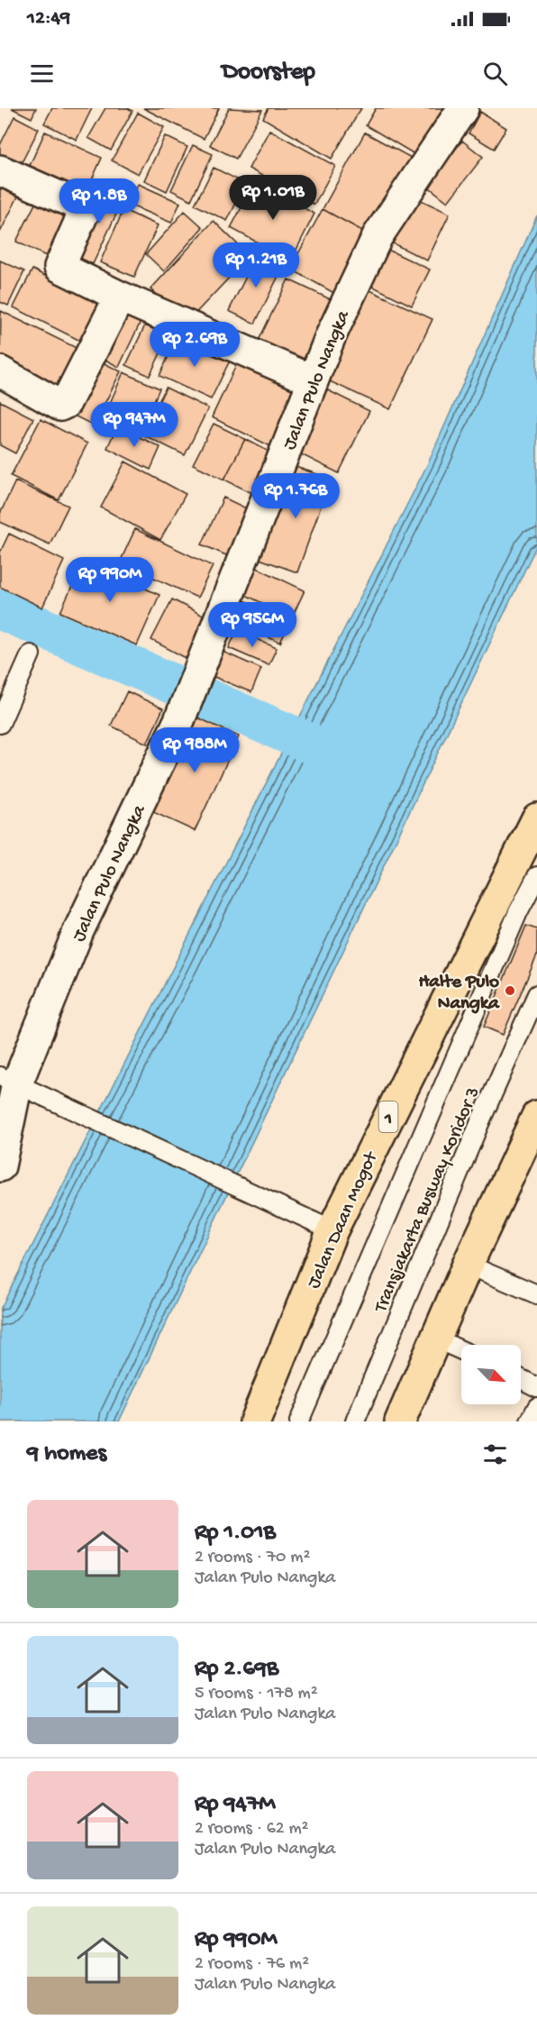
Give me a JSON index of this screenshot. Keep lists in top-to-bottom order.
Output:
{
  "streets": {
    "highway": ["1", "Jalan Daan Mogot"],
    "street": ["Jalan Pulo Nangka"],
    "lane": ["Transjakarta Busway Koridor 3"]
  },
  "places": ["Halte Pulo Nangka"],
  "north": "bottom right",
  "page": {
    "status": "12:49",
    "header": "Doorstep",
    "price": [
      "Rp 1.01B",
      "Rp 1.8B",
      "Rp 1.21B",
      "Rp 2.69B",
      "Rp 947M",
      "Rp 1.76B",
      "Rp 990M",
      "Rp 956M",
      "Rp 988M"
    ],
    "heading": "9 homes",
    "list": [
      {
        "name": "Rp 1.01B",
        "note": "2 rooms · 70 m² · Jalan Pulo Nangka"
      },
      {
        "name": "Rp 2.69B",
        "note": "5 rooms · 178 m² · Jalan Pulo Nangka"
      },
      {
        "name": "Rp 947M",
        "note": "2 rooms · 62 m² · Jalan Pulo Nangka"
      },
      {
        "name": "Rp 990M",
        "note": "2 rooms · 76 m² · Jalan Pulo Nangka"
      }
    ]
  }
}
